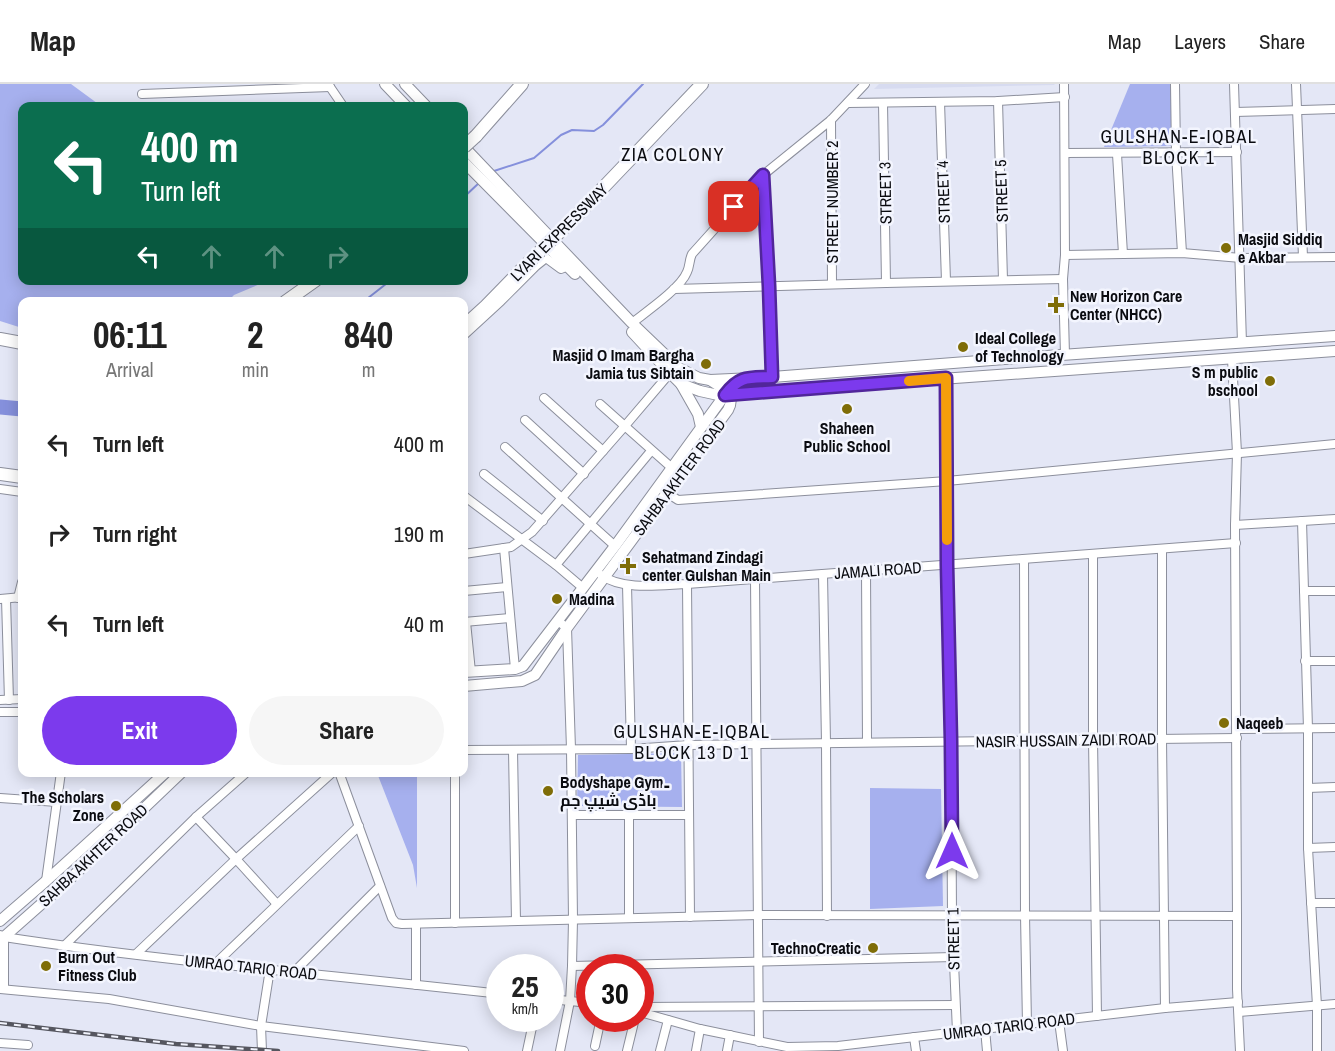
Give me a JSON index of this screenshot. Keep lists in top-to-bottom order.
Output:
{
  "streets": {
    "highway": ["LYARI EXPRESSWAY"],
    "main road": ["SAHBA AKHTER ROAD"],
    "street": [
      "STREET 5",
      "STREET 4",
      "STREET 3",
      "STREET NUMBER 2",
      "JAMALI ROAD",
      "NASIR HUSSAIN ZAIDI ROAD",
      "STREET 1",
      "UMRAO TARIQ ROAD"
    ]
  },
  "crossings": [
    ["SAHBA AKHTER ROAD", "JAMALI ROAD"],
    ["SAHBA AKHTER ROAD", "UMRAO TARIQ ROAD"],
    ["JAMALI ROAD", "STREET 1"],
    ["NASIR HUSSAIN ZAIDI ROAD", "STREET 1"],
    ["STREET 1", "UMRAO TARIQ ROAD"]
  ],
  "districts": ["GULSHAN-E-IQBAL BLOCK 1", "ZIA COLONY", "GULSHAN-E-IQBAL BLOCK 13 D 1"],
  "places": {
    "other": [
      "Masjid Siddiq e Akbar",
      "Ideal College of Technology",
      "Masjid O Imam Bargha Jamia tus Sibtain",
      "S m public bschool",
      "Shaheen Public School",
      "Madina",
      "Naqeeb",
      "Bodyshape Gym۔ باڈی شیپ جم",
      "The Scholars Zone",
      "TechnoCreatic",
      "Burn Out Fitness Club"
    ],
    "health": ["New Horizon Care Center (NHCC)", "Sehatmand Zindagi center Gulshan Main"]
  },
  "page": {
    "header": "Map",
    "nav": ["Map", "Layers", "Share"],
    "turn": ["400 m", "Turn left"],
    "eta": [
      "06:11",
      "Arrival",
      "2",
      "min",
      "840",
      "m"
    ],
    "list": [
      {
        "name": "Turn left",
        "value": "400 m"
      },
      {
        "name": "Turn right",
        "value": "190 m"
      },
      {
        "name": "Turn left",
        "value": "40 m"
      }
    ],
    "buttons": ["Exit", "Share"],
    "speed": "25 km/h",
    "limit": "30"
  }
}
